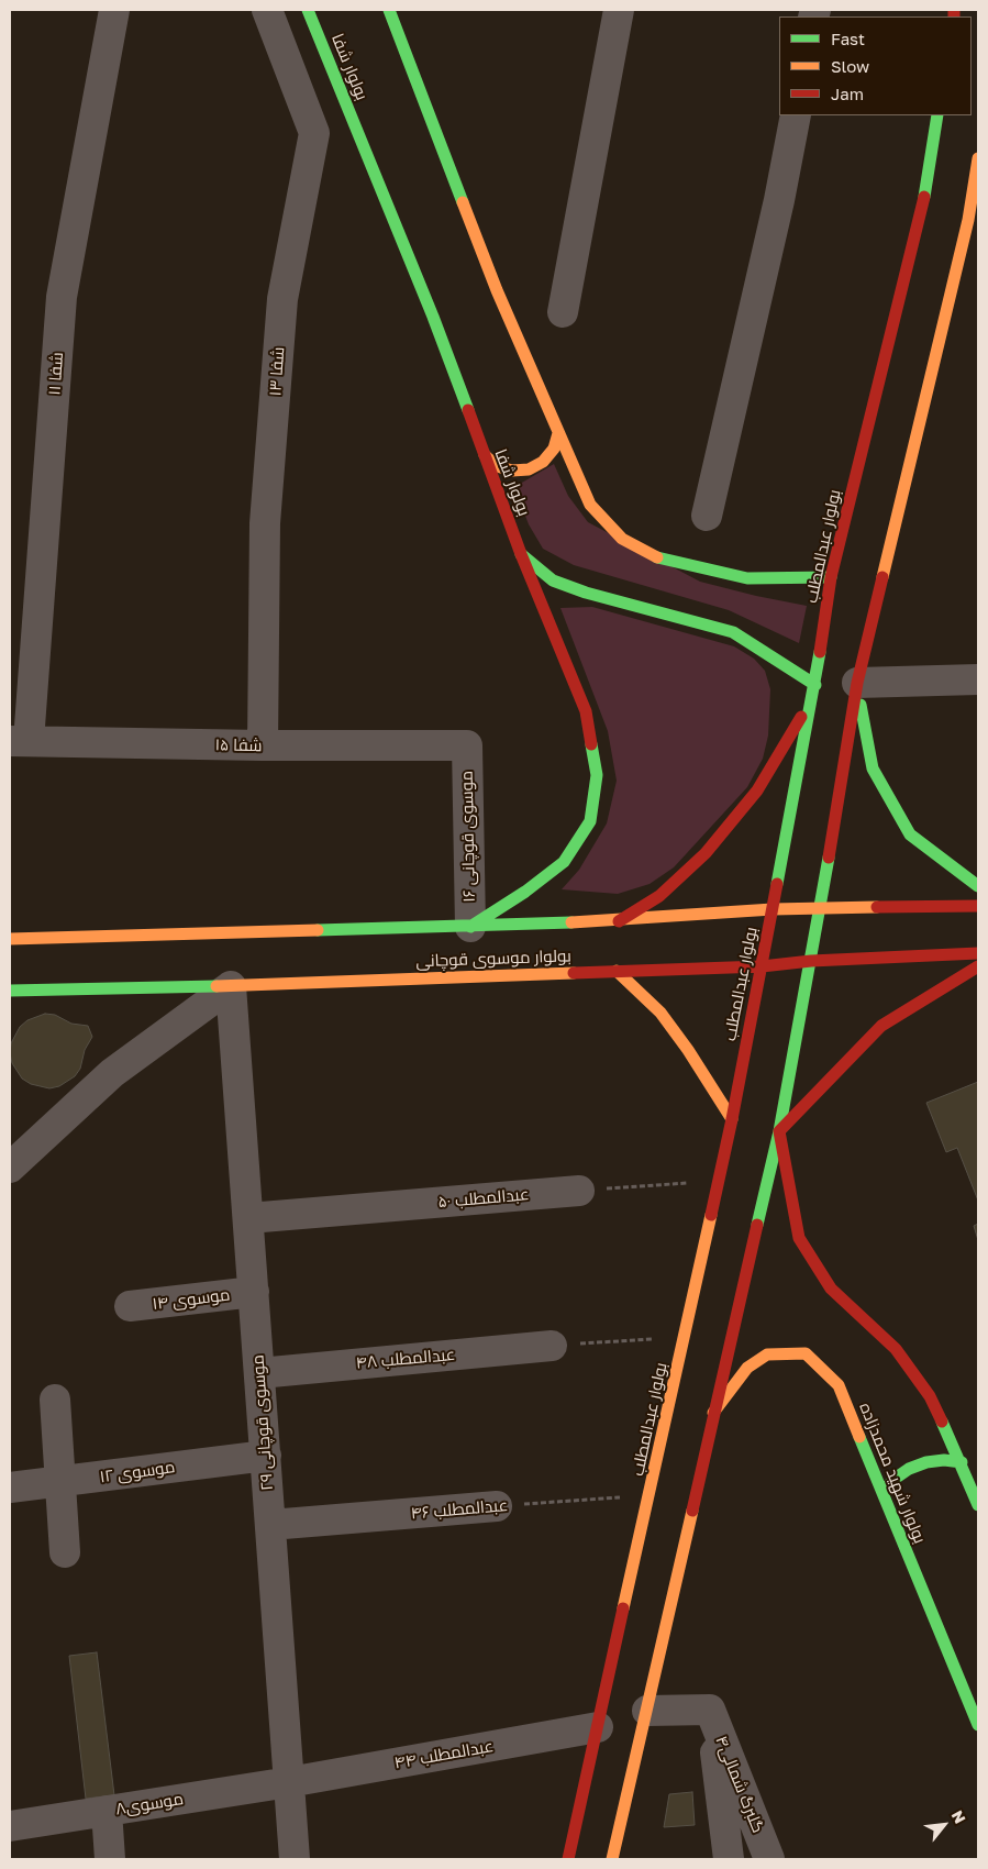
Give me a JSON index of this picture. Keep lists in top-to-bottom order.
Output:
{
  "streets": {
    "street": [
      "بولوار شفا",
      "شفا ۱۳",
      "شفا ۱۱",
      "بولوار عبدالمطلب",
      "شفا ۱۵",
      "موسوی قوچانی ۱۶",
      "بولوار موسوی قوچانی",
      "عبدالمطلب ۵۰",
      "موسوی ۱۴",
      "عبدالمطلب ۴۸",
      "موسوی قوچانی ۲۹",
      "موسوی ۱۲",
      "بولوار شهید محمدزاده",
      "عبدالمطلب ۴۶",
      "عبدالمطلب ۴۴",
      "گلبرگ شمالی۴",
      "موسوی۸"
    ]
  },
  "crossings": [
    ["بولوار شفا", "موسوی قوچانی ۱۶"],
    ["بولوار شفا", "بولوار موسوی قوچانی"],
    ["شفا ۱۳", "شفا ۱۵"],
    ["شفا ۱۱", "شفا ۱۵"],
    ["بولوار عبدالمطلب", "بولوار موسوی قوچانی"],
    ["بولوار عبدالمطلب", "عبدالمطلب ۴۶"],
    ["بولوار عبدالمطلب", "عبدالمطلب ۴۴"],
    ["شفا ۱۵", "موسوی قوچانی ۱۶"],
    ["موسوی قوچانی ۱۶", "بولوار موسوی قوچانی"],
    ["بولوار موسوی قوچانی", "موسوی قوچانی ۲۹"],
    ["عبدالمطلب ۵۰", "موسوی قوچانی ۲۹"],
    ["موسوی ۱۴", "موسوی قوچانی ۲۹"],
    ["عبدالمطلب ۴۸", "موسوی قوچانی ۲۹"],
    ["موسوی قوچانی ۲۹", "موسوی ۱۲"],
    ["موسوی قوچانی ۲۹", "عبدالمطلب ۴۶"],
    ["موسوی قوچانی ۲۹", "عبدالمطلب ۴۴"],
    ["موسوی قوچانی ۲۹", "موسوی۸"],
    ["عبدالمطلب ۴۴", "موسوی۸"]
  ],
  "legend": ["Fast", "Slow", "Jam"],
  "north": "top right"
}
